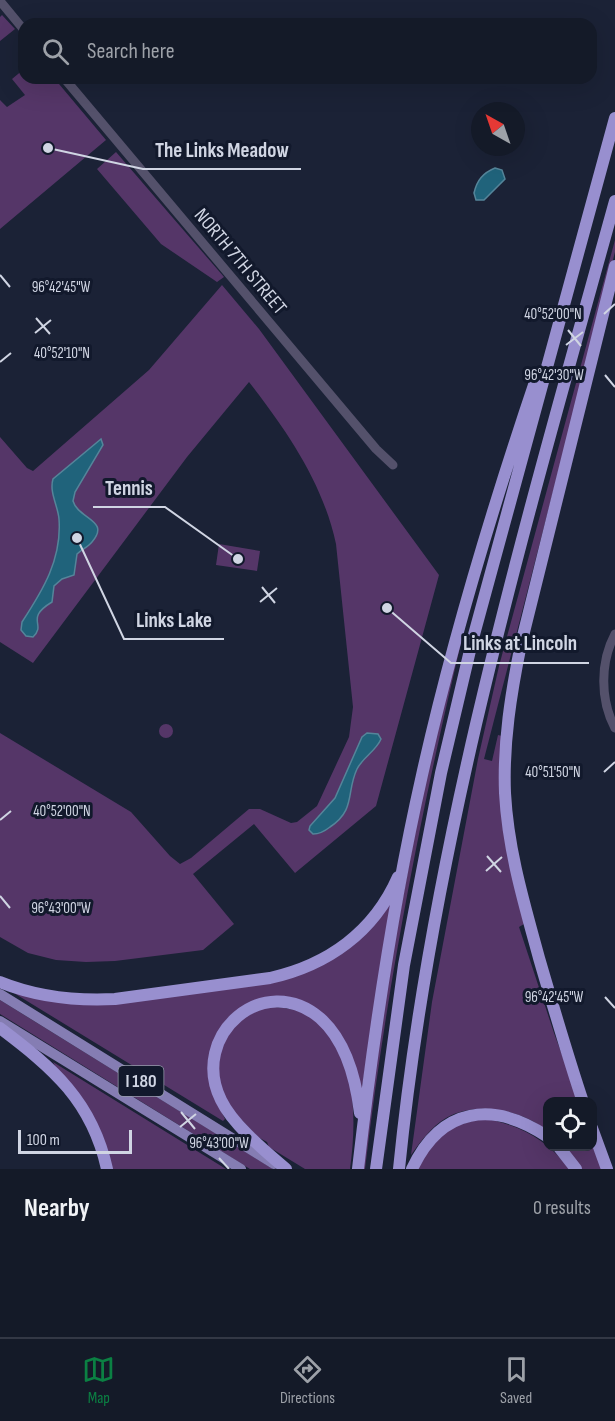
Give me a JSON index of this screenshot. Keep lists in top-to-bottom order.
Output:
{
  "streets": {
    "main road": ["I 180"],
    "street": ["NORTH 7TH STREET"]
  },
  "places": [
    "The Links Meadow",
    "Links Lake",
    "Tennis",
    "Links at Lincoln"
  ],
  "scale_bar": "100 m",
  "north": "top left",
  "page": {
    "search": "Search here",
    "scale": "100 m",
    "heading": ["Nearby", "0 results"],
    "nav": ["Map", "Directions", "Saved"]
  },
  "coordinates": [
    "96°42'45\"W",
    "40°52'00\"N",
    "40°52'10\"N",
    "96°42'30\"W",
    "40°51'50\"N",
    "96°43'00\"W"
  ]
}
